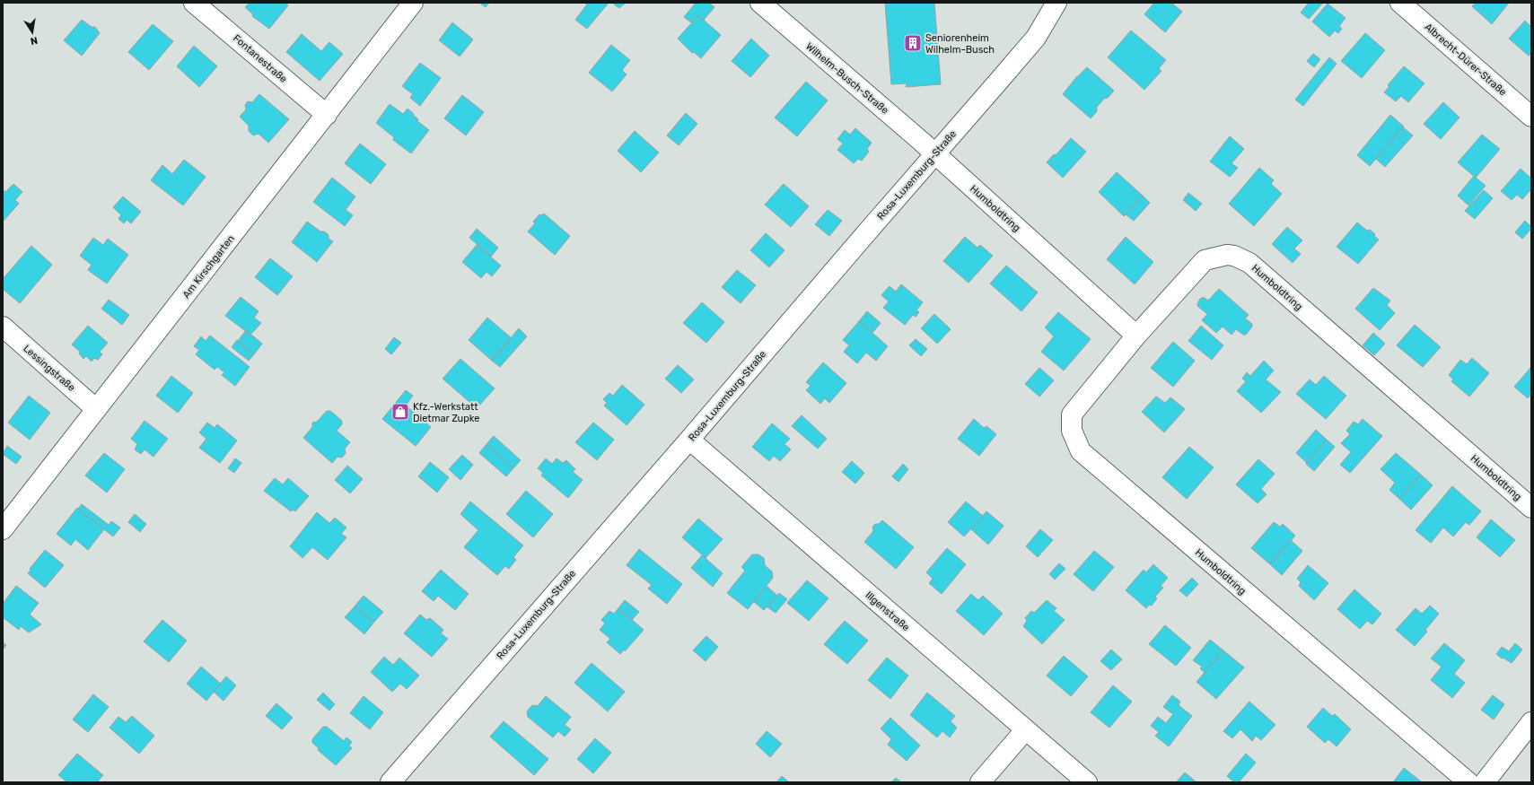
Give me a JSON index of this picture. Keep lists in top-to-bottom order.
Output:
{
  "streets": {
    "street": [
      "Fontanestraße",
      "Albrecht-Dürer-Straße",
      "Wilhelm-Busch-Straße",
      "Rosa-Luxemburg-Straße",
      "Humboldtring",
      "Am Kirschgarten",
      "Lessingstraße",
      "Illgenstraße"
    ]
  },
  "crossings": [
    ["Fontanestraße", "Am Kirschgarten"],
    ["Wilhelm-Busch-Straße", "Rosa-Luxemburg-Straße"],
    ["Wilhelm-Busch-Straße", "Humboldtring"],
    ["Rosa-Luxemburg-Straße", "Humboldtring"],
    ["Rosa-Luxemburg-Straße", "Illgenstraße"],
    ["Am Kirschgarten", "Lessingstraße"]
  ],
  "places": {
    "building": ["Seniorenheim Wilhelm-Busch"],
    "shop": ["Kfz.-Werkstatt Dietmar Zupke"]
  },
  "north": "bottom"
}
